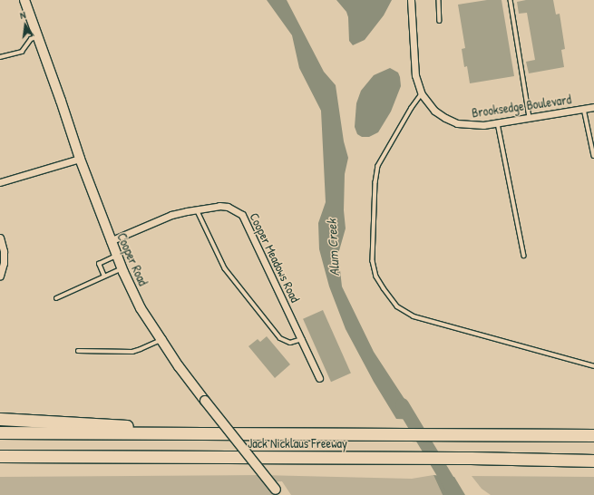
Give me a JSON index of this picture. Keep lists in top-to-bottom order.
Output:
{
  "streets": {
    "highway": ["Jack Nicklaus Freeway"],
    "street": ["Brooksedge Boulevard", "Cooper Meadows Road", "Cooper Road"]
  },
  "crossings": [
    ["Cooper Meadows Road", "Cooper Road"]
  ],
  "water": ["Alum Creek"],
  "north": "top"
}
